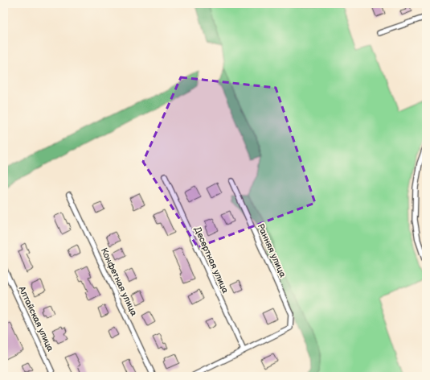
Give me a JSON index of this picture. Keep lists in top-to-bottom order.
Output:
{
  "streets": {
    "street": [
      "Ранняя улица",
      "Десертная улица",
      "Конфетная улица",
      "Алтайская улица"
    ]
  },
  "crossings": [
    ["Ранняя улица", "Десертная улица"]
  ]
}
